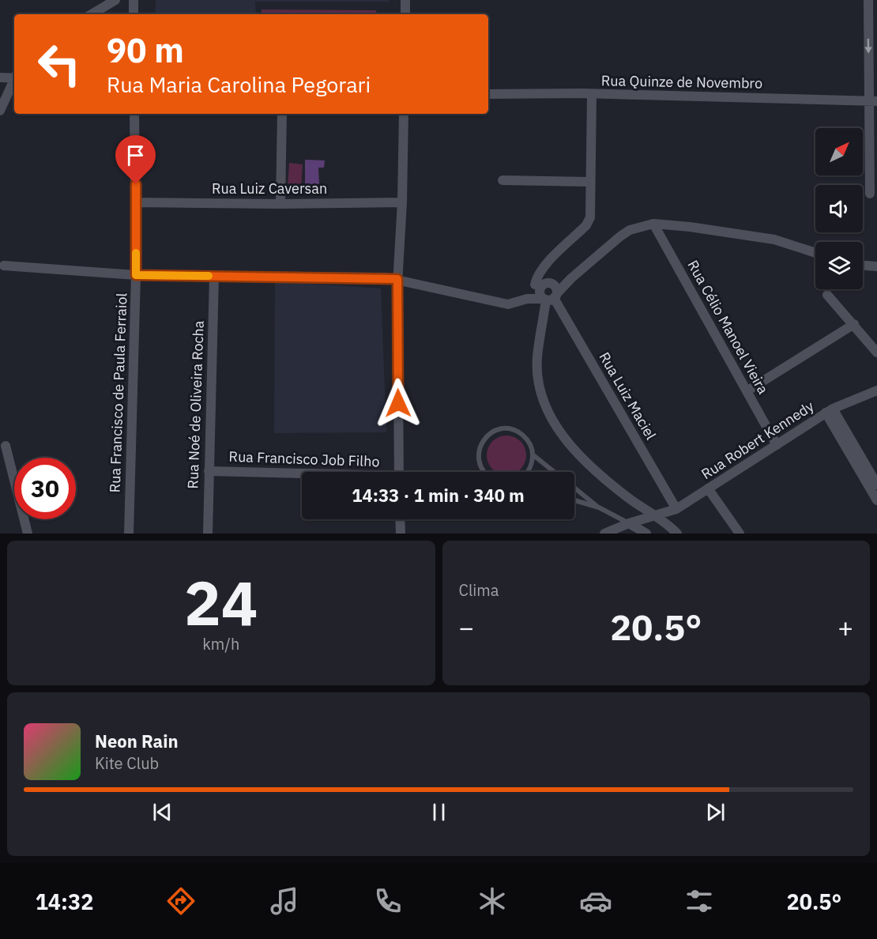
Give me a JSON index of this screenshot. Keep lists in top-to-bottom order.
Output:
{
  "streets": {
    "street": [
      "Rua Quinze de Novembro",
      "Rua Luiz Caversan",
      "Rua Célio Manoel Vieira",
      "Rua Francisco de Paula Ferraiol",
      "Rua Luiz Maciel",
      "Rua Noé de Oliveira Rocha",
      "Rua Robert Kennedy",
      "Rua Francisco Job Filho"
    ]
  },
  "crossings": [
    ["Rua Luiz Caversan", "Rua Francisco de Paula Ferraiol"],
    ["Rua Célio Manoel Vieira", "Rua Robert Kennedy"],
    ["Rua Luiz Maciel", "Rua Robert Kennedy"],
    ["Rua Noé de Oliveira Rocha", "Rua Francisco Job Filho"]
  ],
  "north": "top right",
  "page": {
    "turn": ["90 m", "Rua Maria Carolina Pegorari"],
    "limit": "30",
    "trip": "14:33 · 1 min · 340 m",
    "tile": [
      ["24", "km/h"],
      "Clima"
    ],
    "heat": ["−", "20.5°", "+"],
    "song": ["Neon Rain", "Kite Club"],
    "tabs": ["14:32", "20.5°"]
  }
}
